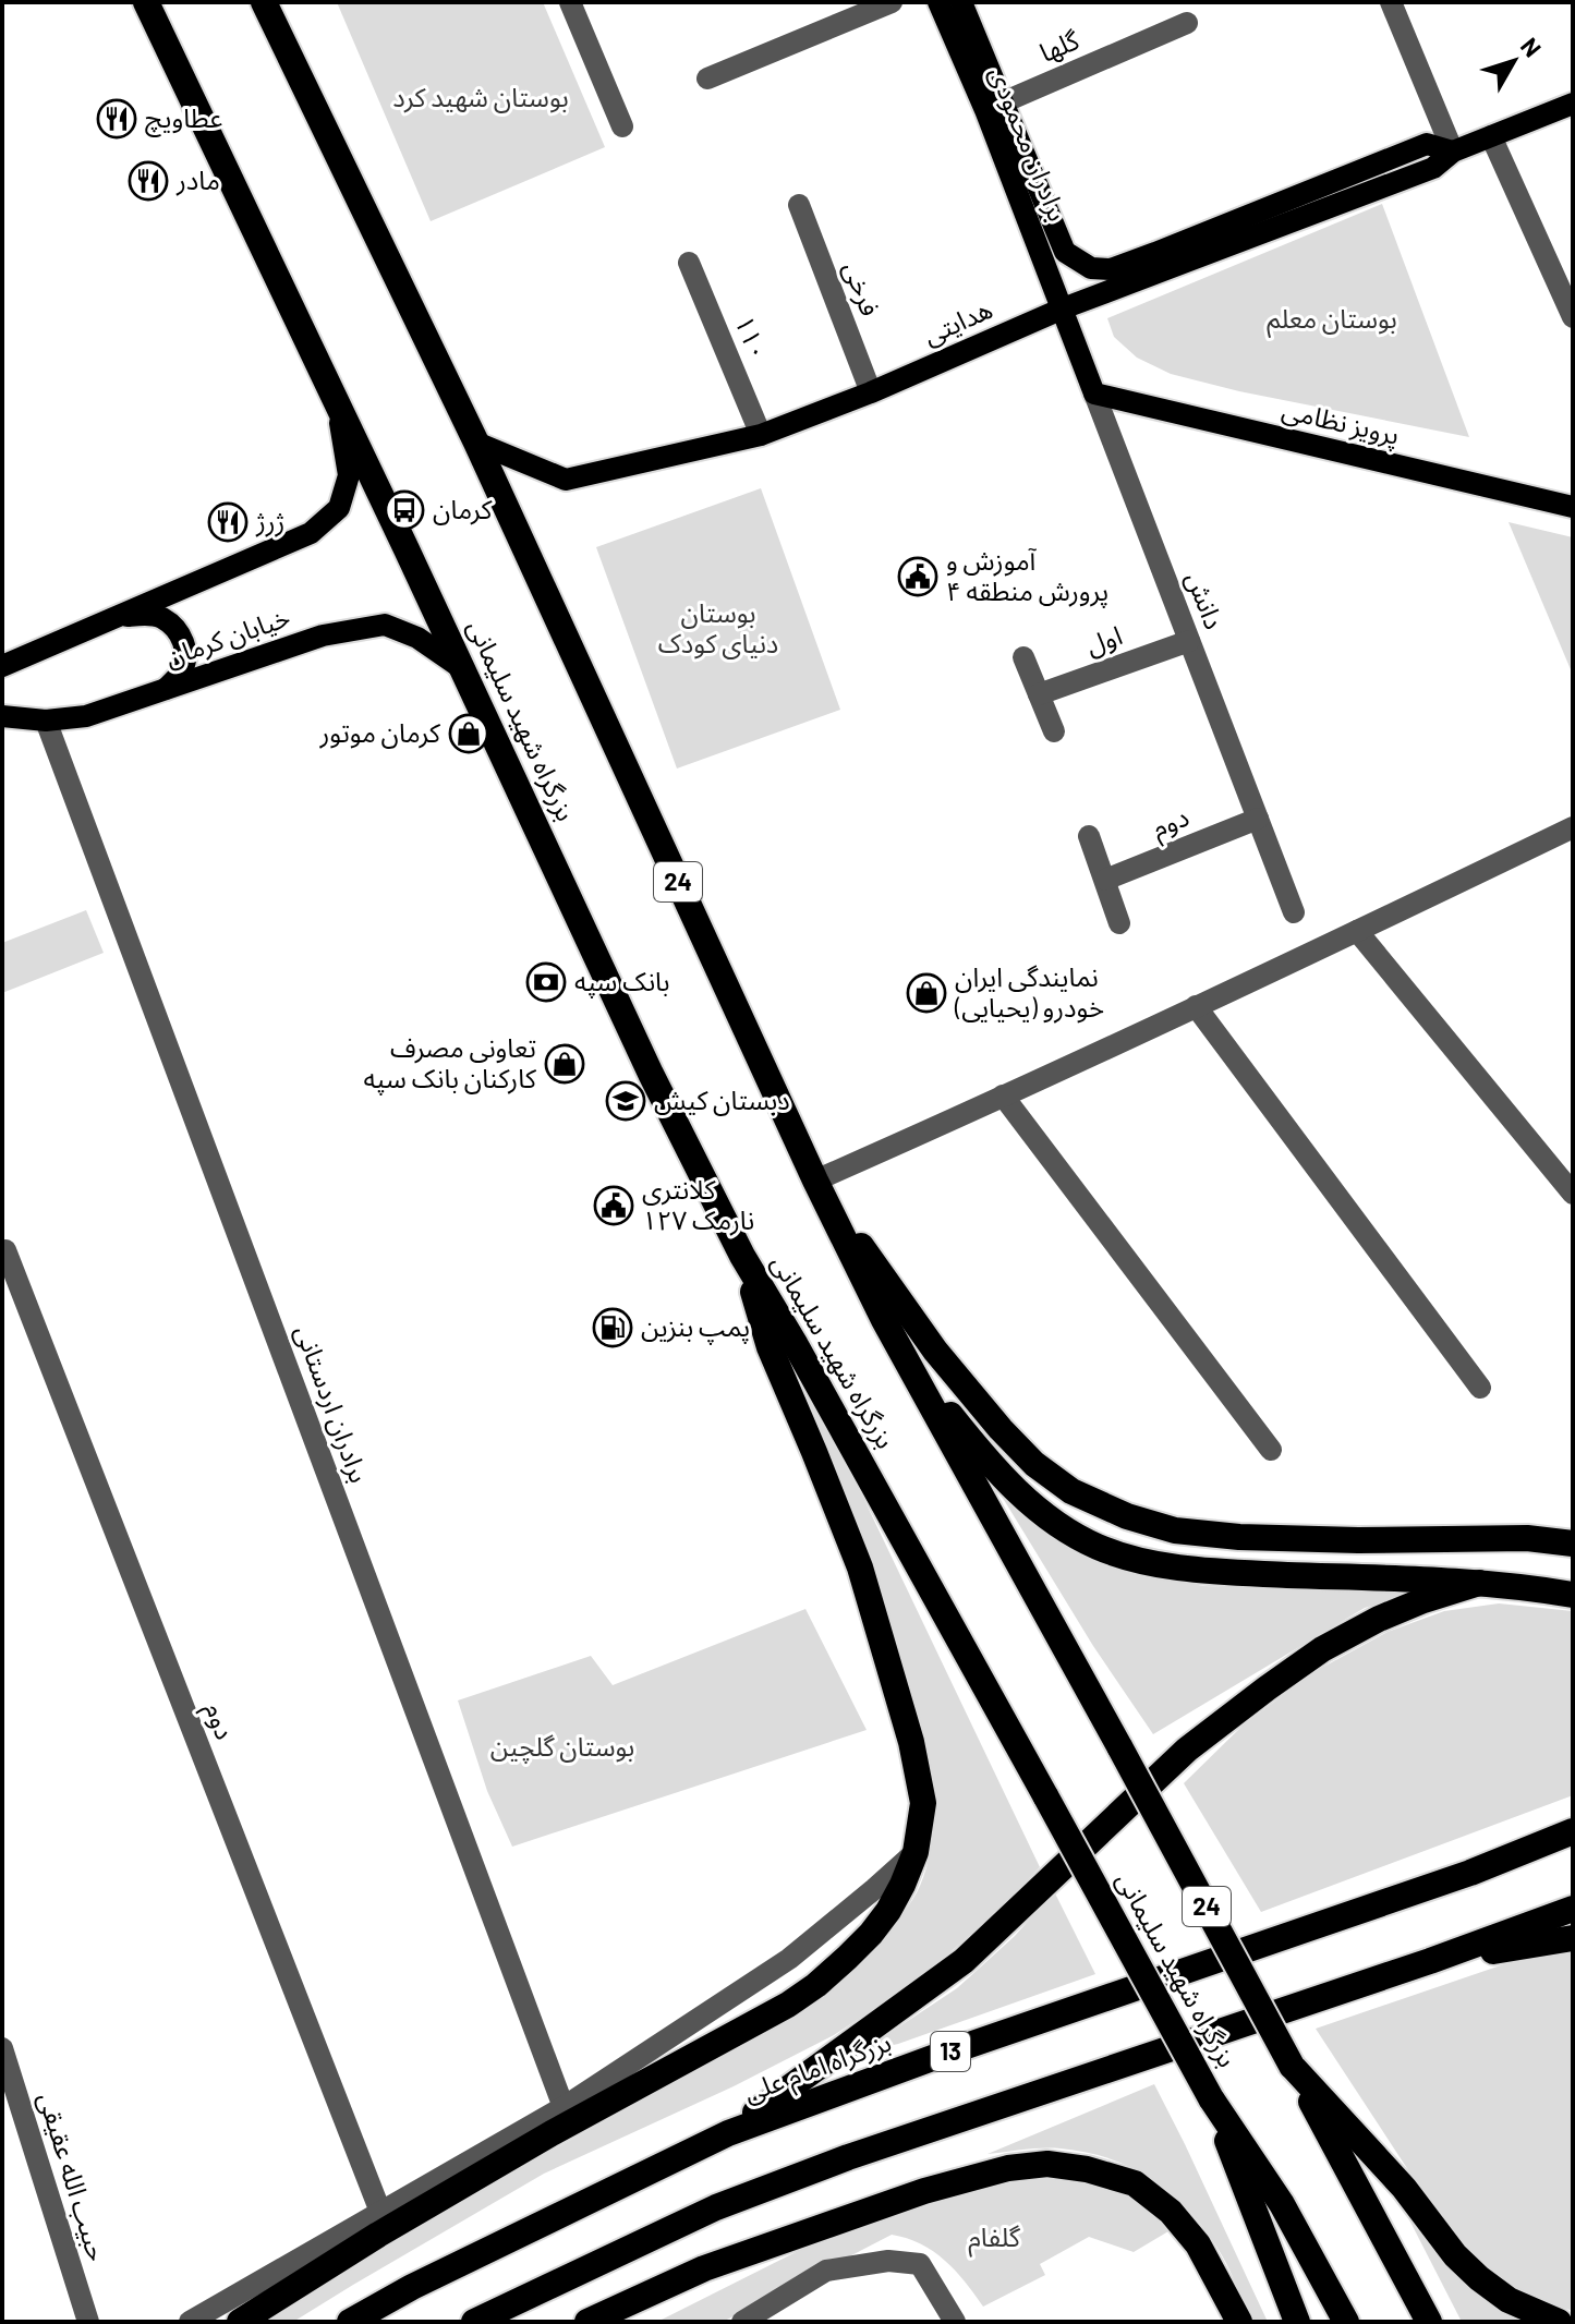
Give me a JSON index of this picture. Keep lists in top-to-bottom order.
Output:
{
  "streets": {
    "highway": [
      "بزرگراه شهید سلیمانی",
      "24",
      "13",
      "بزرگراه امام علی"
    ],
    "main road": [
      "برادران محمودی",
      "هدایتی",
      "پرویز نظامی",
      "دانش",
      "خیابان کرمان"
    ],
    "street": [
      "گلها",
      "فرخی",
      "۱۱۰",
      "اول",
      "دوم",
      "برادران اردستانی",
      "حبیب الله عقیقی"
    ]
  },
  "crossings": [
    ["گلها", "هدایتی"],
    ["برادران محمودی", "هدایتی"],
    ["برادران محمودی", "دانش"],
    ["فرخی", "هدایتی"],
    ["هدایتی", "۱۱۰"],
    ["هدایتی", "دانش"],
    ["هدایتی", "24"],
    ["پرویز نظامی", "دانش"],
    ["دانش", "اول"],
    ["دانش", "دوم"],
    ["خیابان کرمان", "بزرگراه شهید سلیمانی"],
    ["خیابان کرمان", "برادران اردستانی"]
  ],
  "parks": [
    "بوستان شهید کرد",
    "بوستان معلم",
    "بوستان دنیای کودک",
    "بوستان گلچین",
    "گلفام"
  ],
  "places": {
    "restaurant": ["عطاویچ", "مادر", "ژرژ"],
    "bus stop": ["کرمان"],
    "public building": ["آموزش و پرورش منطقه ۴", "کلانتری ۱۲۷ نارمک"],
    "shop": ["کرمان موتور", "نمایندگی ایران خودرو (یحیایی)", "تعاونی مصرف کارکنان بانک سپه"],
    "bank": ["بانک سپه"],
    "school or university": ["دبستان کیش"],
    "fuel station": ["پمپ بنزین"]
  },
  "north": "top right"
}
